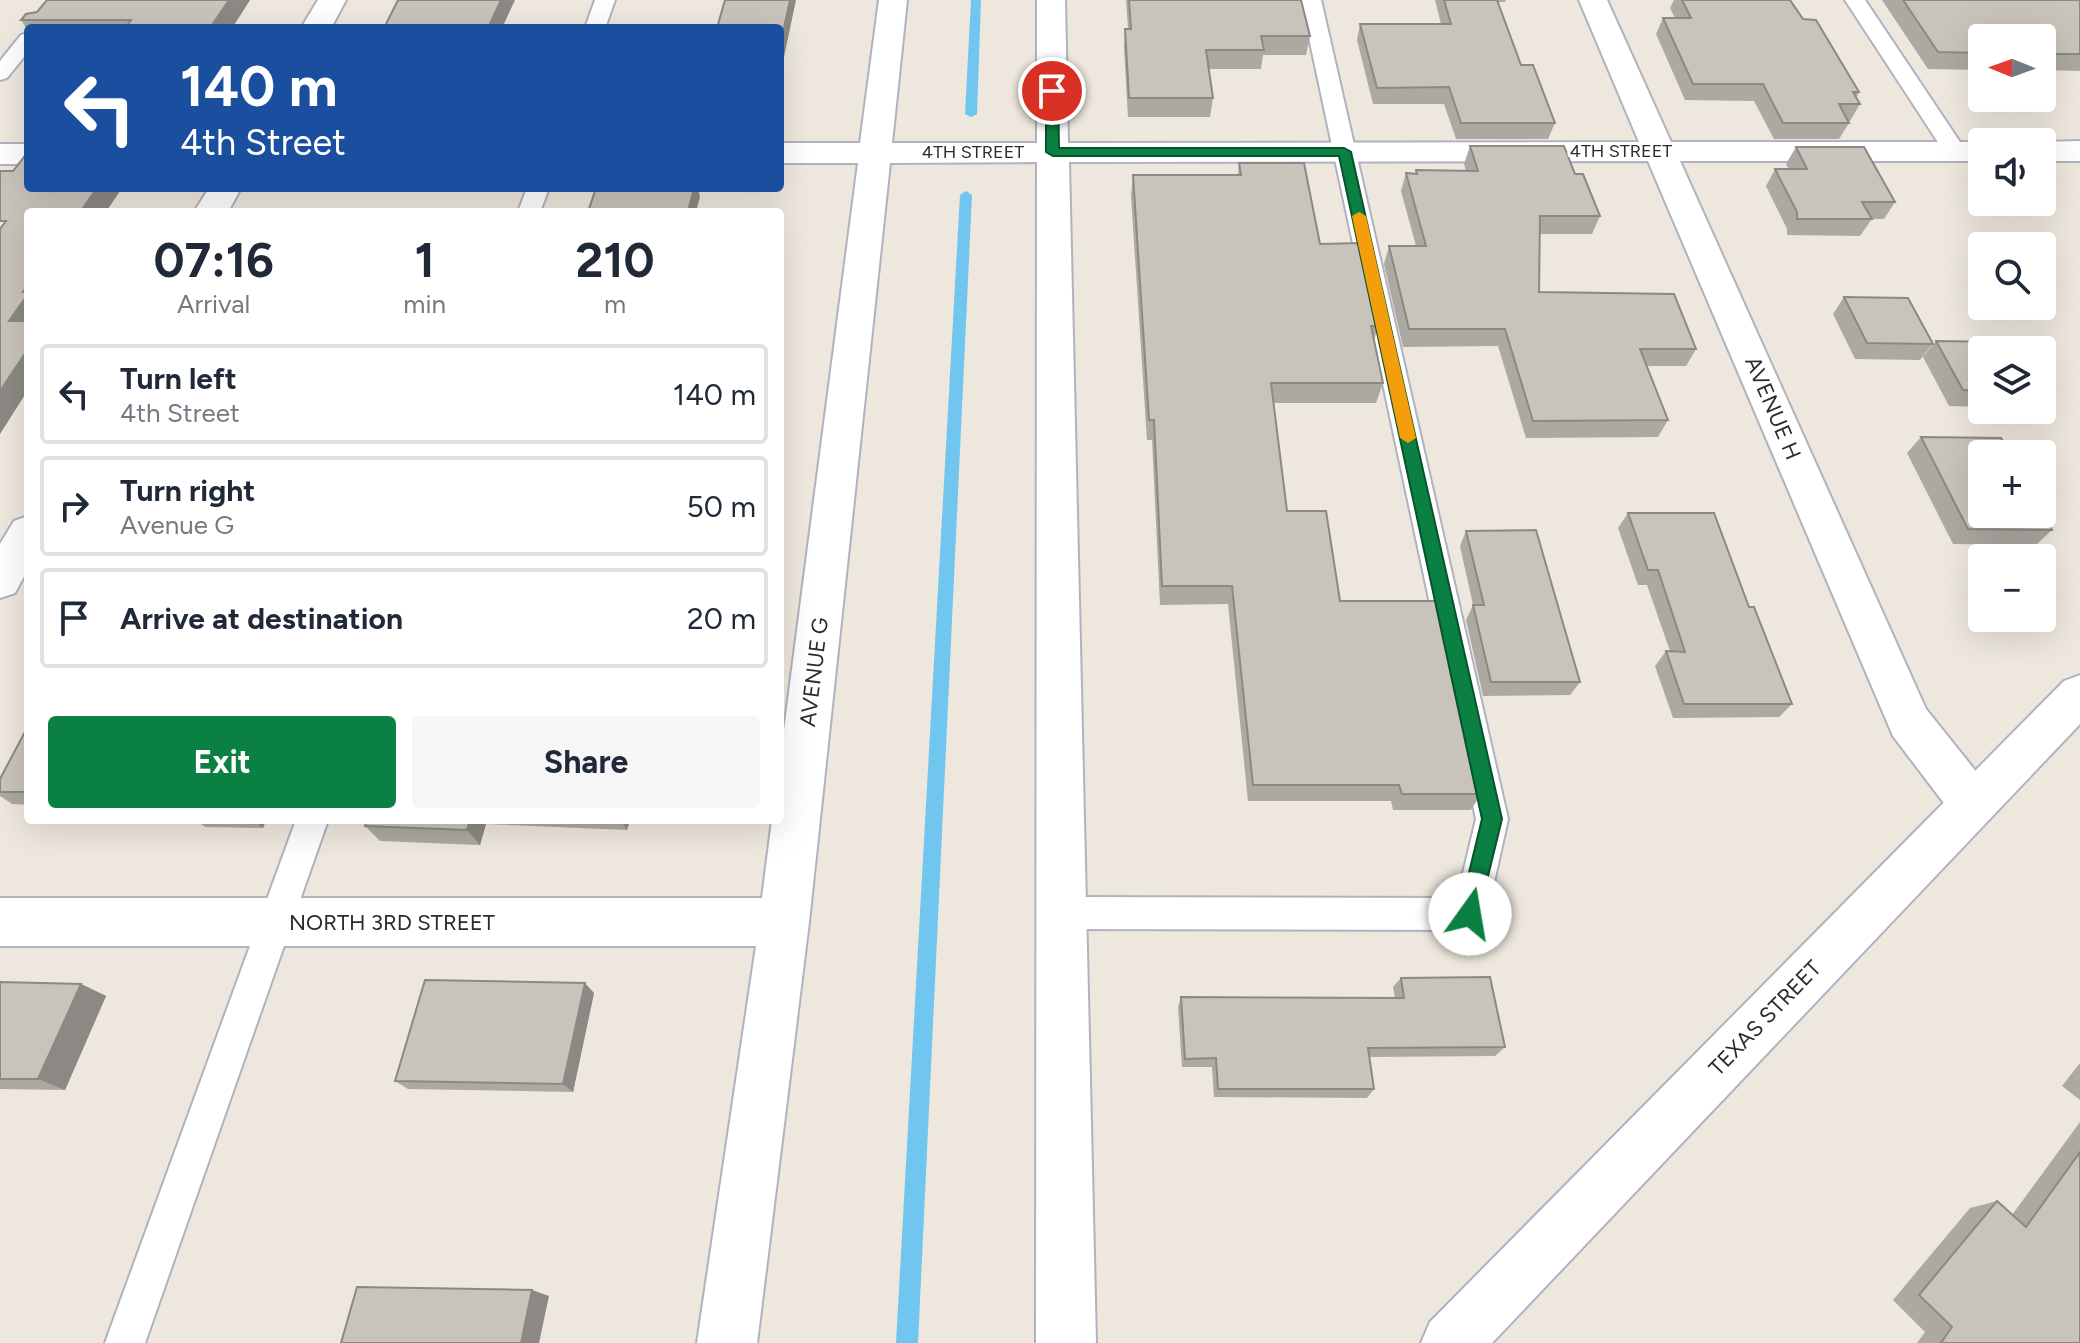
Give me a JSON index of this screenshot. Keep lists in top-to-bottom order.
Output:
{
  "streets": {
    "street": [
      "4TH STREET",
      "AVENUE H",
      "AVENUE G",
      "NORTH 3RD STREET",
      "TEXAS STREET"
    ]
  },
  "crossings": [
    ["4TH STREET", "AVENUE H"],
    ["4TH STREET", "AVENUE G"],
    ["AVENUE H", "TEXAS STREET"],
    ["AVENUE G", "NORTH 3RD STREET"]
  ],
  "north": "left",
  "page": {
    "map_buttons": ["+", "−"],
    "turn": ["140 m", "4th Street"],
    "eta": [
      "07:16",
      "Arrival",
      "1",
      "min",
      "210",
      "m"
    ],
    "list": [
      {
        "name": "Turn left",
        "note": "4th Street",
        "value": "140 m"
      },
      {
        "name": "Turn right",
        "note": "Avenue G",
        "value": "50 m"
      },
      {
        "name": "Arrive at destination",
        "value": "20 m"
      }
    ],
    "buttons": ["Exit", "Share"]
  }
}
